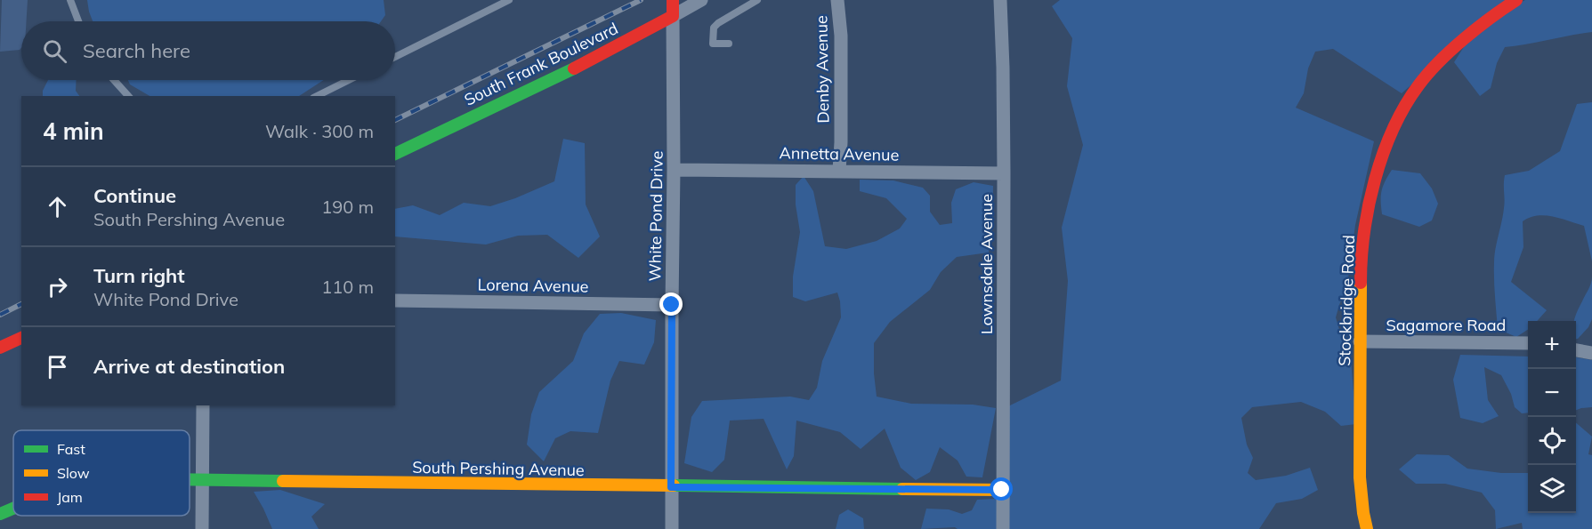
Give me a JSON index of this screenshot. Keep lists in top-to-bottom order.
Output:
{
  "streets": {
    "street": [
      "South Frank Boulevard",
      "Denby Avenue",
      "Annetta Avenue",
      "White Pond Drive",
      "Lownsdale Avenue",
      "Lorena Avenue",
      "Stockbridge Road",
      "Sagamore Road",
      "South Pershing Avenue"
    ]
  },
  "crossings": [
    ["South Frank Boulevard", "White Pond Drive"],
    ["Denby Avenue", "Annetta Avenue"],
    ["Annetta Avenue", "White Pond Drive"],
    ["Annetta Avenue", "Lownsdale Avenue"],
    ["White Pond Drive", "Lorena Avenue"],
    ["White Pond Drive", "South Pershing Avenue"],
    ["Lownsdale Avenue", "South Pershing Avenue"],
    ["Stockbridge Road", "Sagamore Road"]
  ],
  "legend": ["Fast", "Slow", "Jam"],
  "page": {
    "search": "Search here",
    "heading": ["4 min", "Walk · 300 m"],
    "list": [
      ["Continue", "South Pershing Avenue", "190 m"],
      ["Turn right", "White Pond Drive", "110 m"],
      "Arrive at destination"
    ],
    "map_buttons": ["+", "−"]
  }
}
